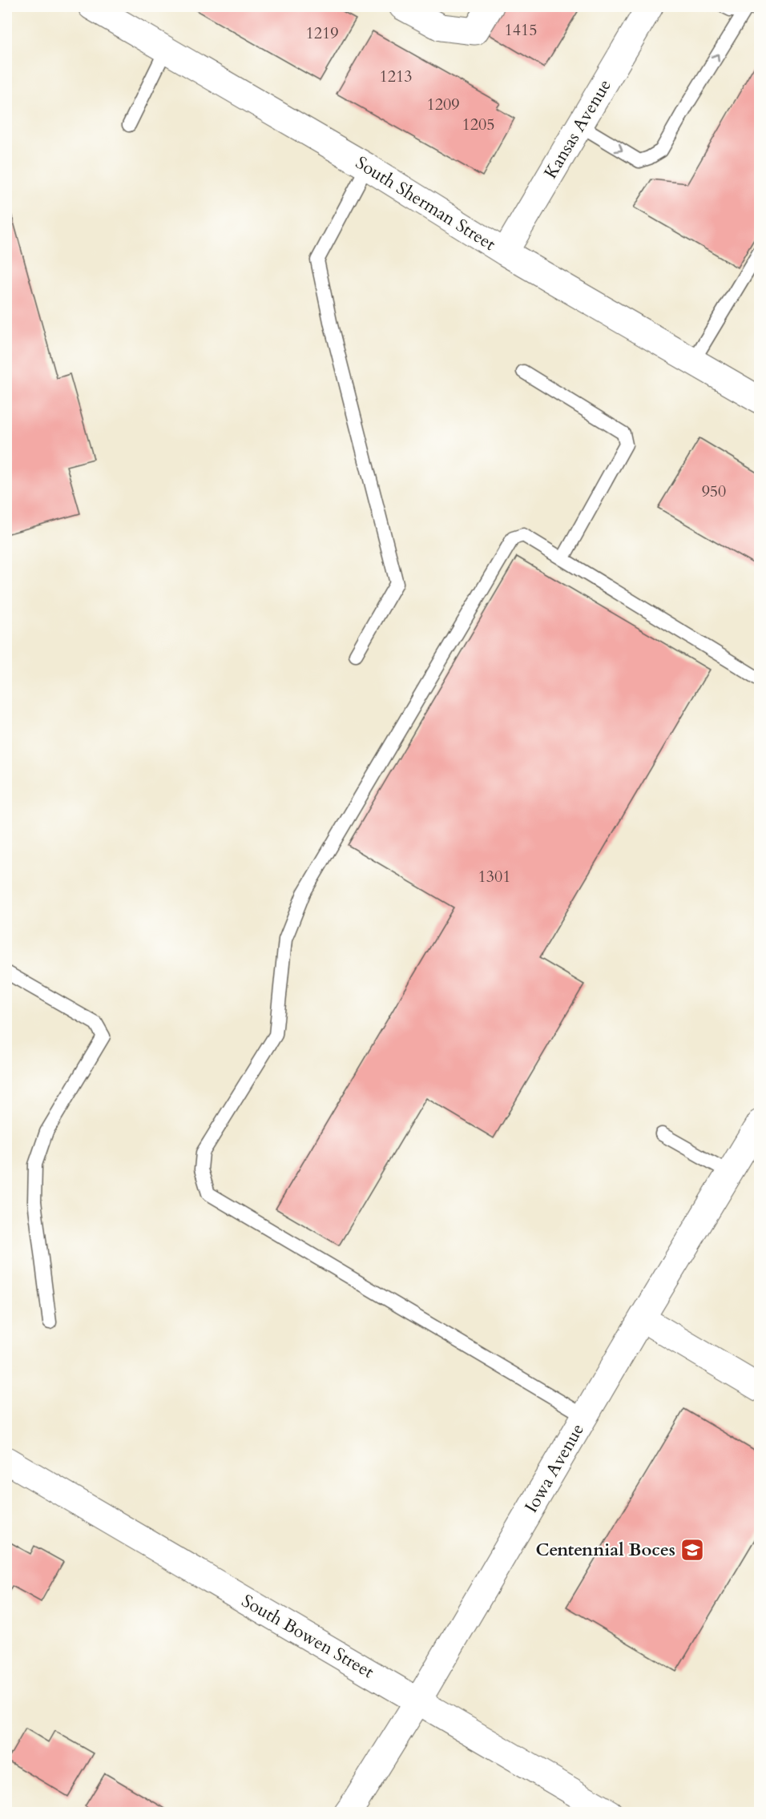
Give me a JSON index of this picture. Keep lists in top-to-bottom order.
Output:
{
  "streets": {
    "street": [
      "Kansas Avenue",
      "South Sherman Street",
      "Iowa Avenue",
      "South Bowen Street"
    ]
  },
  "crossings": [
    ["Kansas Avenue", "South Sherman Street"],
    ["Iowa Avenue", "South Bowen Street"]
  ],
  "places": {
    "school or university": ["Centennial Boces"]
  },
  "house_numbers": [
    "1415",
    "1219",
    "1213",
    "1209",
    "1205",
    "950",
    "1301"
  ]
}
